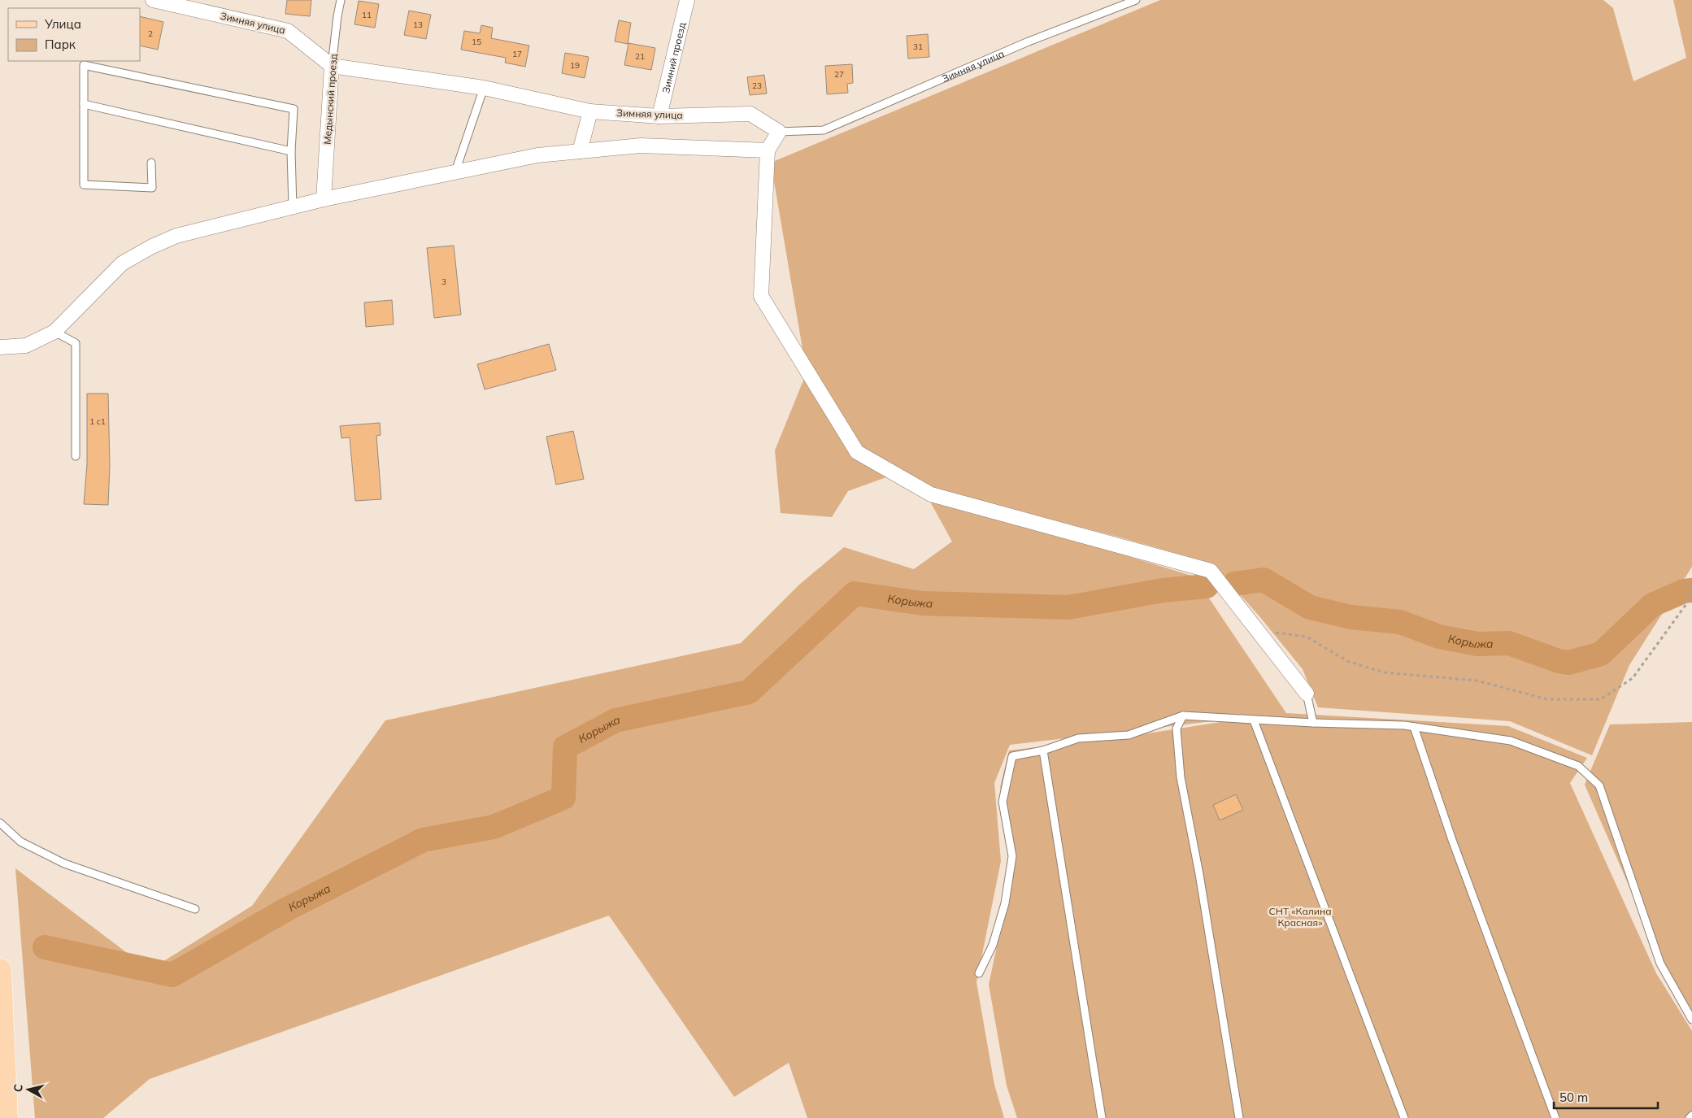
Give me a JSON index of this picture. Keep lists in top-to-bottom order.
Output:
{
  "streets": {
    "street": ["Зимняя улица", "Зимний проезд", "Медынский проезд"]
  },
  "crossings": [
    ["Зимняя улица", "Зимний проезд"],
    ["Зимняя улица", "Медынский проезд"]
  ],
  "water": ["Корыжа"],
  "parks": ["СНТ «Калина Красная»"],
  "house_numbers": [
    "11",
    "13",
    "2",
    "15",
    "31",
    "17",
    "21",
    "19",
    "27",
    "23",
    "3",
    "1 с1"
  ],
  "legend": ["Улица", "Парк"],
  "scale_bar": "50 m",
  "north": "left"
}
